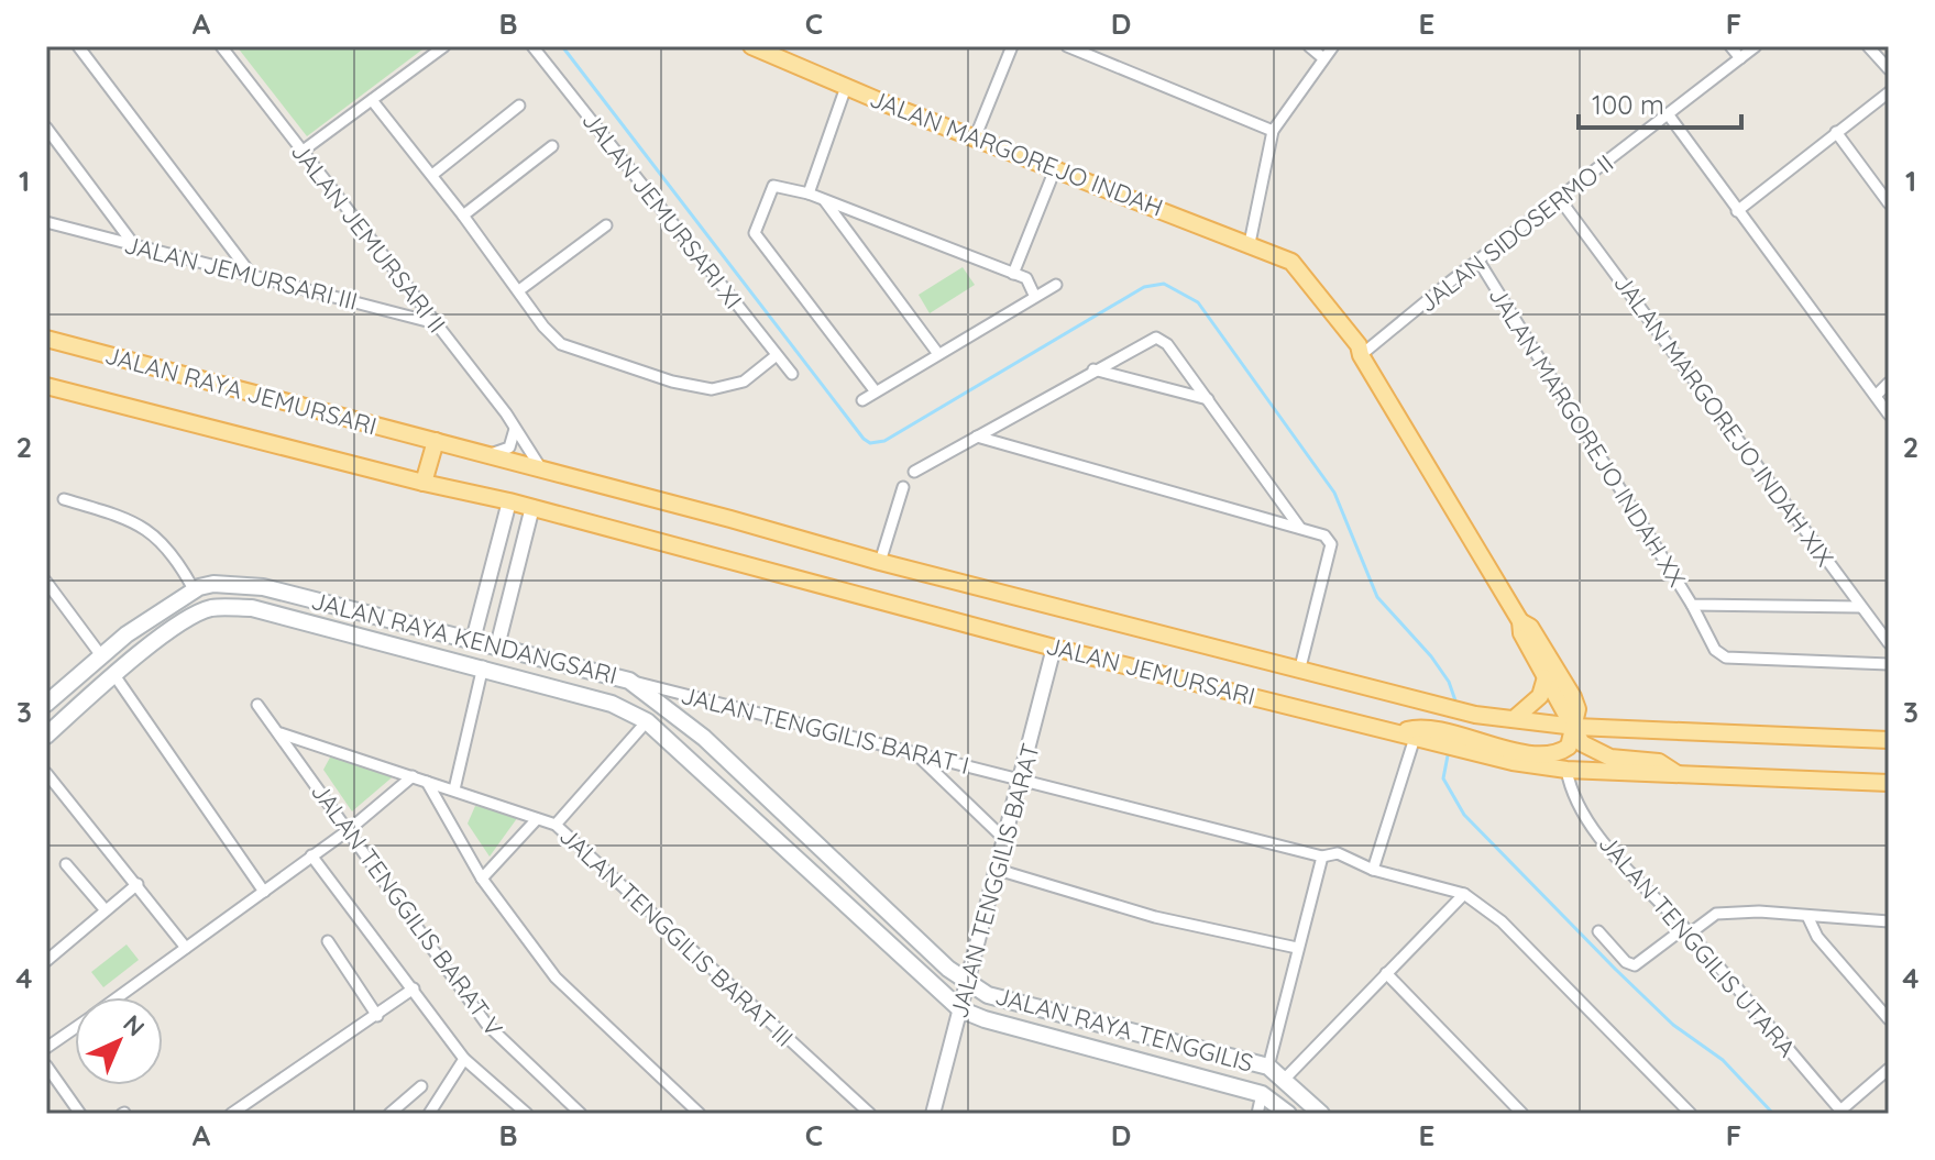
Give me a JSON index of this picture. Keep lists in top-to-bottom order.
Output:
{
  "streets": {
    "main road": [
      "JALAN MARGOREJO INDAH",
      "JALAN RAYA JEMURSARI",
      "JALAN RAYA KENDANGSARI",
      "JALAN JEMURSARI",
      "JALAN RAYA TENGGILIS"
    ],
    "street": [
      "JALAN JEMURSARI XI",
      "JALAN SIDOSERMO II",
      "JALAN JEMURSARI II",
      "JALAN JEMURSARI III",
      "JALAN MARGOREJO INDAH XIX",
      "JALAN MARGOREJO INDAH XX",
      "JALAN TENGGILIS BARAT I",
      "JALAN TENGGILIS BARAT",
      "JALAN TENGGILIS BARAT V",
      "JALAN TENGGILIS BARAT III",
      "JALAN TENGGILIS UTARA"
    ]
  },
  "crossings": [
    ["JALAN MARGOREJO INDAH", "JALAN SIDOSERMO II"],
    ["JALAN MARGOREJO INDAH", "JALAN JEMURSARI"],
    ["JALAN SIDOSERMO II", "JALAN MARGOREJO INDAH XIX"],
    ["JALAN SIDOSERMO II", "JALAN MARGOREJO INDAH XX"],
    ["JALAN JEMURSARI II", "JALAN JEMURSARI III"],
    ["JALAN JEMURSARI II", "JALAN JEMURSARI"],
    ["JALAN RAYA JEMURSARI", "JALAN JEMURSARI"],
    ["JALAN MARGOREJO INDAH XIX", "JALAN MARGOREJO INDAH XX"],
    ["JALAN RAYA KENDANGSARI", "JALAN TENGGILIS BARAT I"],
    ["JALAN RAYA KENDANGSARI", "JALAN TENGGILIS BARAT"],
    ["JALAN RAYA KENDANGSARI", "JALAN RAYA TENGGILIS"],
    ["JALAN JEMURSARI", "JALAN TENGGILIS BARAT"],
    ["JALAN TENGGILIS BARAT I", "JALAN TENGGILIS BARAT"],
    ["JALAN TENGGILIS BARAT", "JALAN RAYA TENGGILIS"],
    ["JALAN TENGGILIS BARAT V", "JALAN TENGGILIS BARAT III"]
  ],
  "scale_bar": "100 m",
  "north": "top right",
  "grid": {
    "columns": [
      "A",
      "B",
      "C",
      "D",
      "E",
      "F"
    ],
    "rows": [
      "1",
      "2",
      "3",
      "4"
    ]
  }
}
